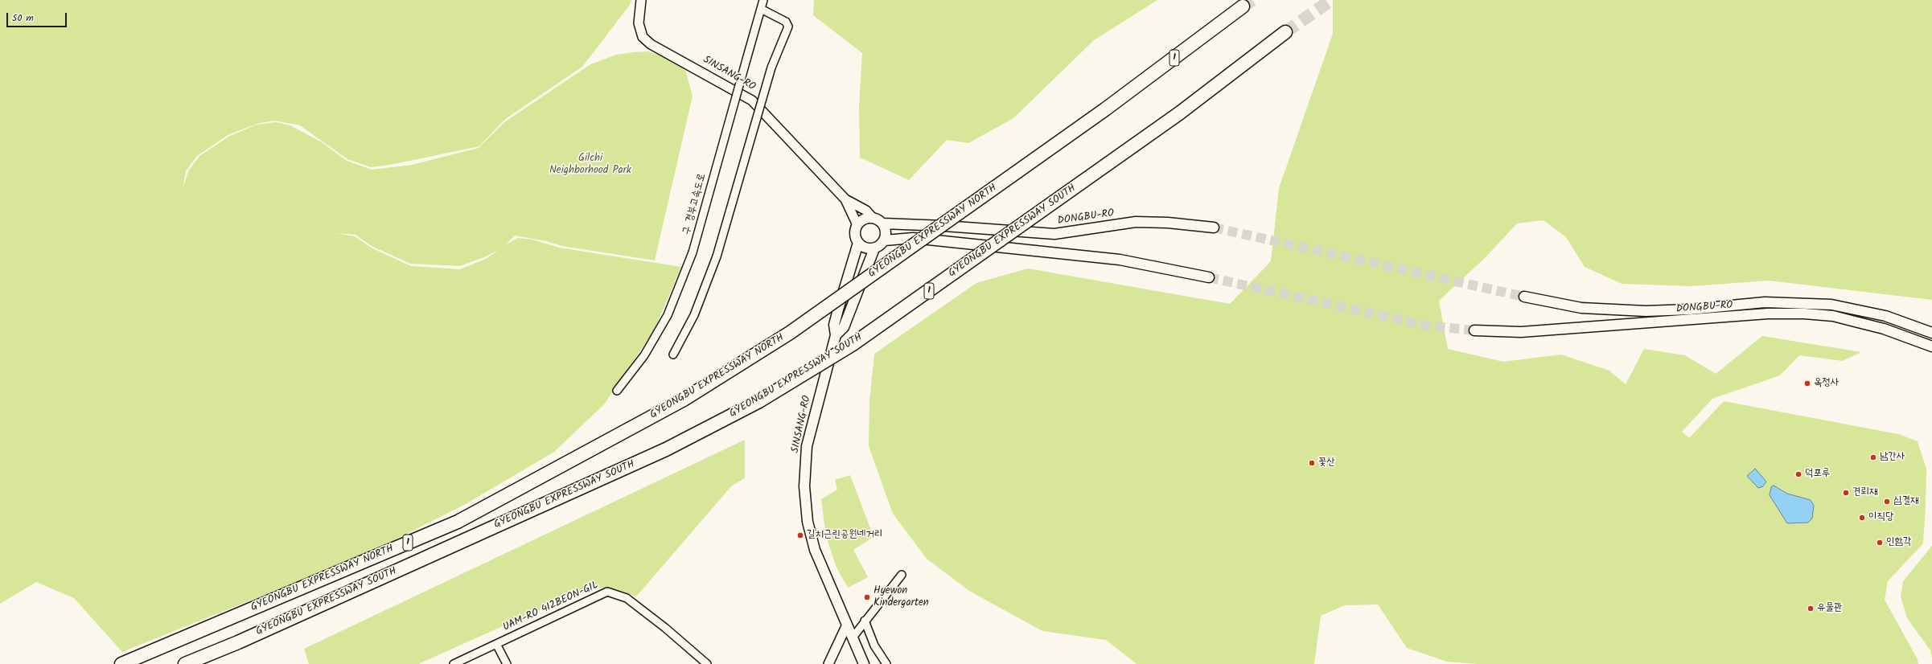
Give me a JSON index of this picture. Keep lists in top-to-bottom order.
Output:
{
  "streets": {
    "highway": ["1", "GYEONGBU EXPRESSWAY NORTH", "GYEONGBU EXPRESSWAY SOUTH"],
    "main road": ["SINSANG-RO", "DONGBU-RO"],
    "street": ["구 경부고속도로", "UAM-RO 412BEON-GIL"]
  },
  "parks": ["Gilchi Neighborhood Park"],
  "places": [
    "옥정사",
    "남간사",
    "꽃산",
    "덕포루",
    "견뢰재",
    "심결재",
    "이직당",
    "길치근린공원네거리",
    "인함각",
    "Hyewon Kindergarten",
    "유물관"
  ],
  "scale_bar": "50 m"
}
